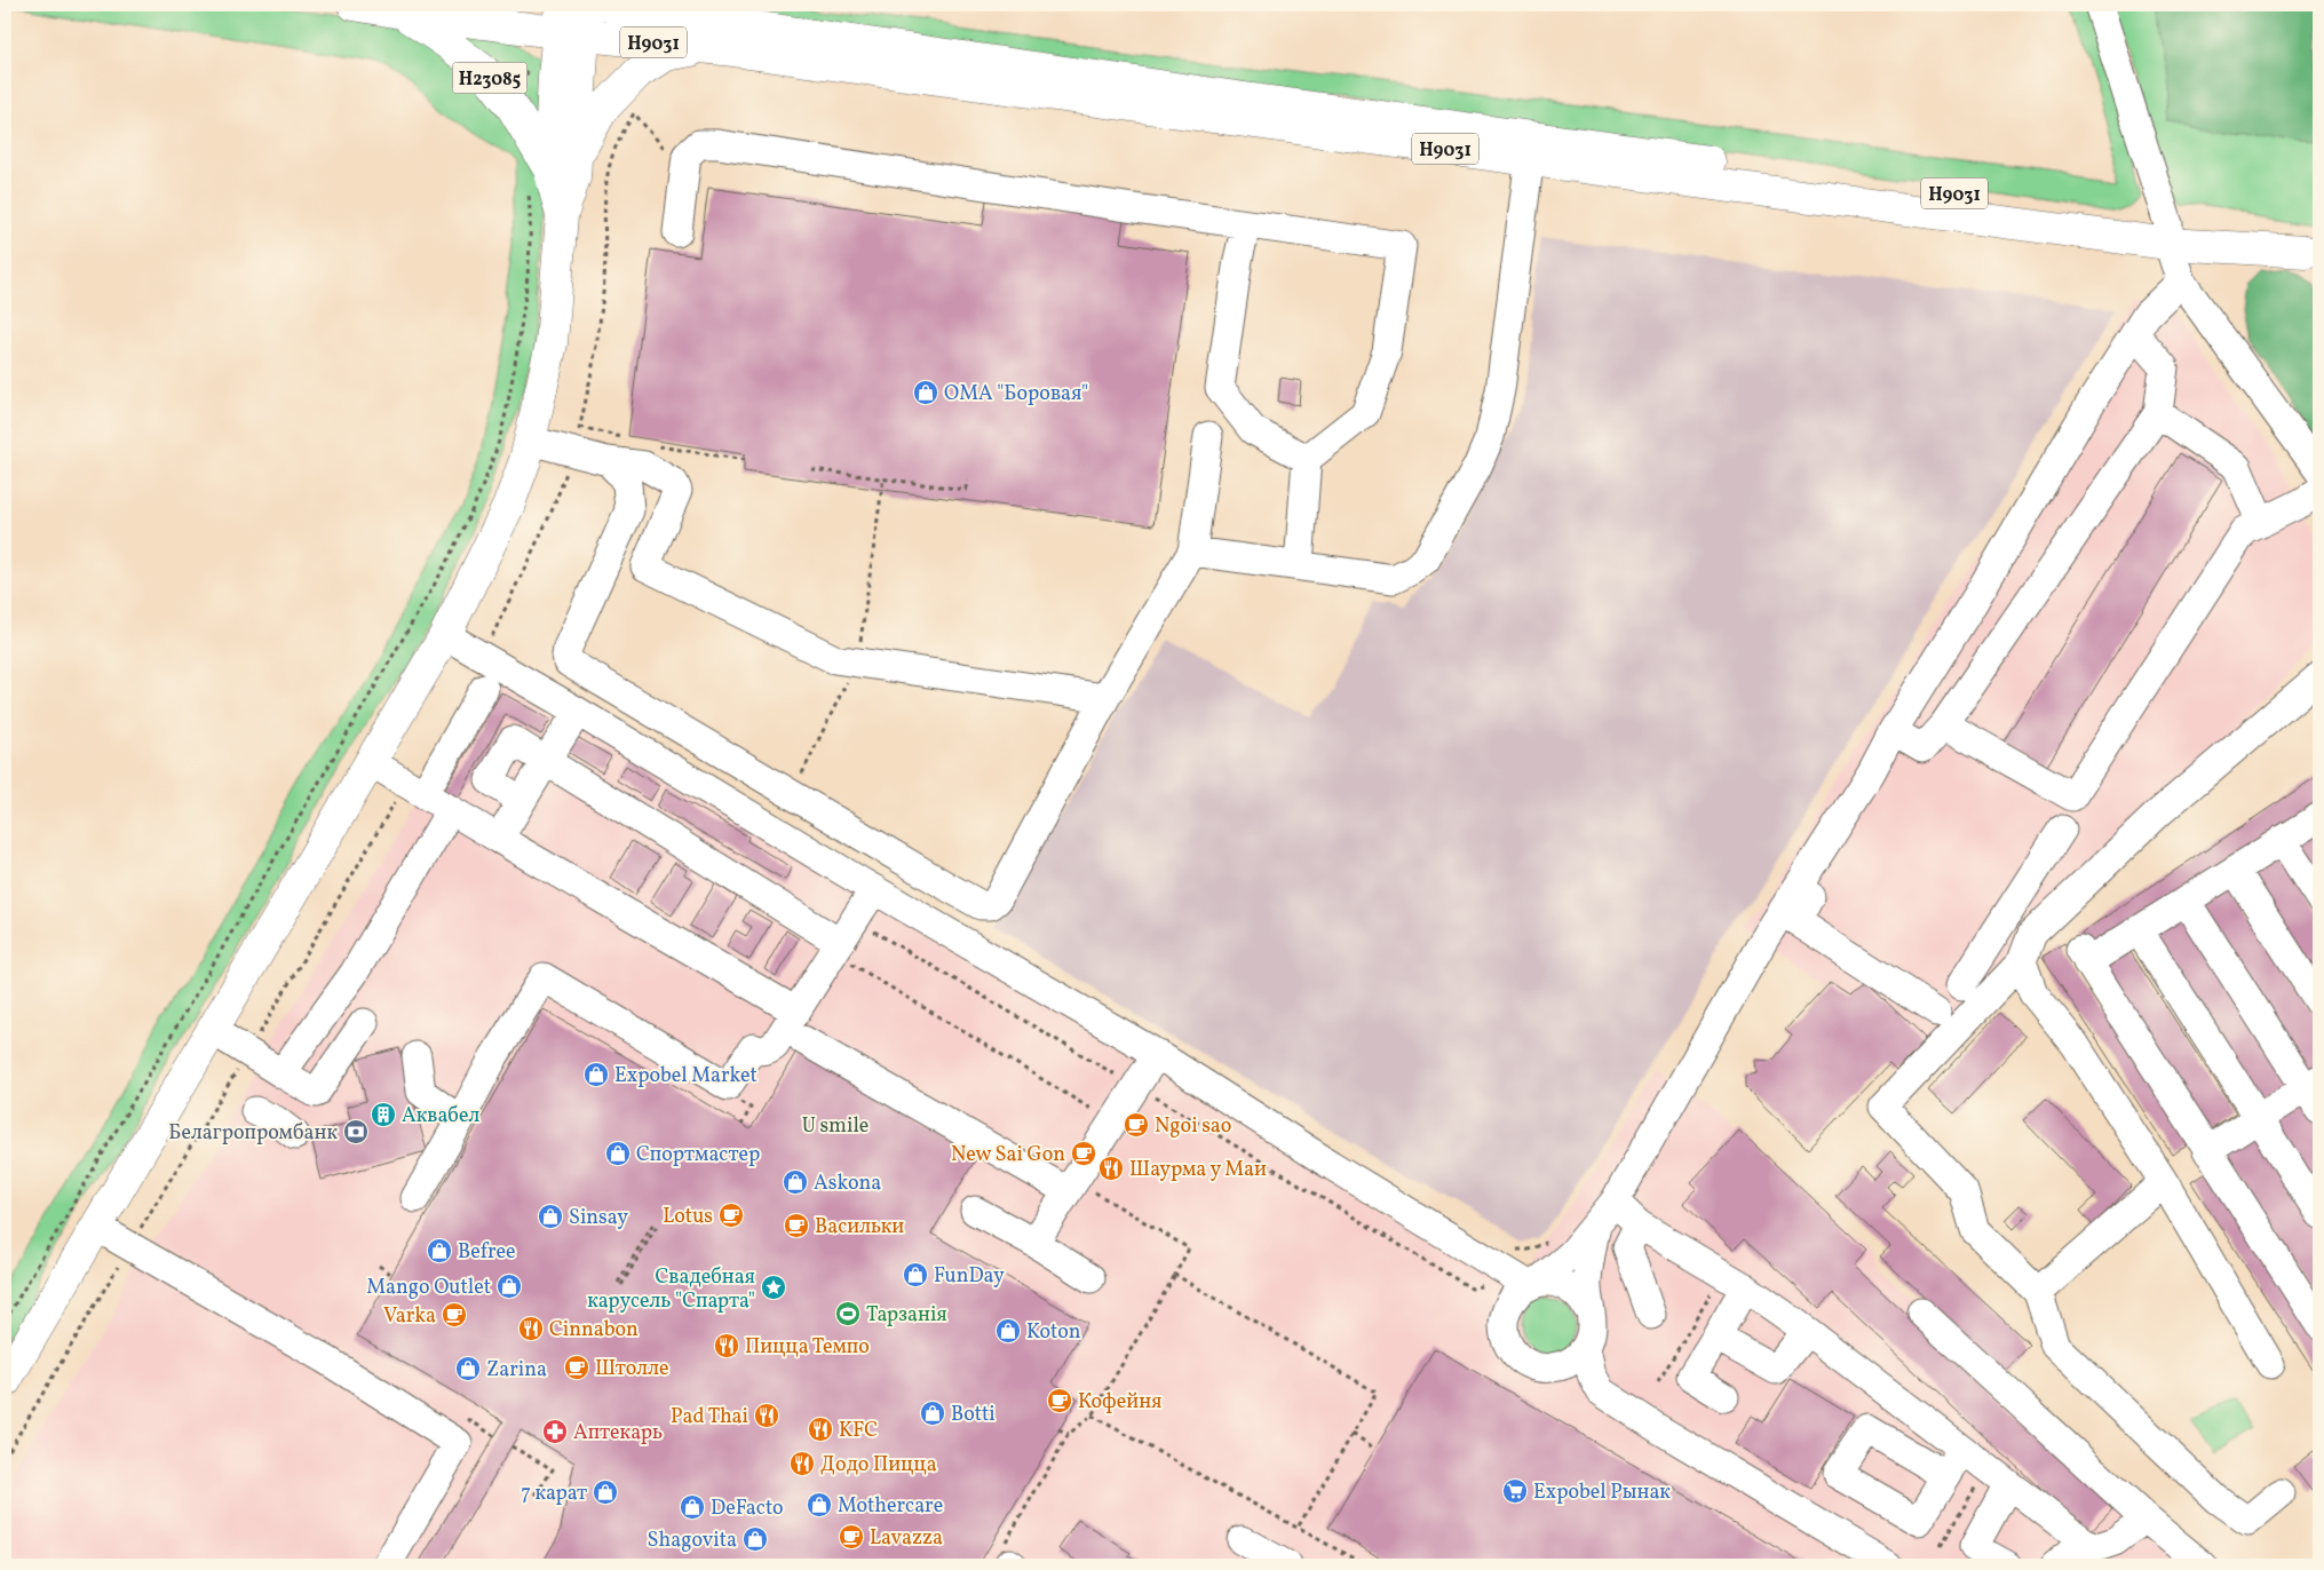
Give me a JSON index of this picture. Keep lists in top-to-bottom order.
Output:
{
  "streets": {
    "main road": ["Н9031", "Н23085"]
  },
  "crossings": [
    ["Н9031", "Н23085"]
  ],
  "parks": ["U smile"],
  "places": {
    "shop": [
      "ОМА \"Боровая\"",
      "Expobel Market",
      "Спортмастер",
      "Askona",
      "Sinsay",
      "Befree",
      "FunDay",
      "Mango Outlet",
      "Koton",
      "Zarina",
      "Botti",
      "7 карат",
      "Mothercare",
      "DeFacto",
      "Shagovita"
    ],
    "building": ["Аквабел"],
    "cafe": [
      "Ngoi sao",
      "New Sai Gon",
      "Lotus",
      "Васильки",
      "Varka",
      "Штолле",
      "Кофейня",
      "Lavazza"
    ],
    "bank": ["Белагропромбанк"],
    "restaurant": [
      "Шаурма у Маи",
      "Cinnabon",
      "Пицца Темпо",
      "Pad Thai",
      "KFC",
      "Додо Пицца"
    ],
    "place": ["Свадебная карусель \"Спарта\""],
    "sports": ["Тарзанія"],
    "pharmacy": ["Аптекарь"],
    "supermarket": ["Expobel Рынак"]
  }
}
